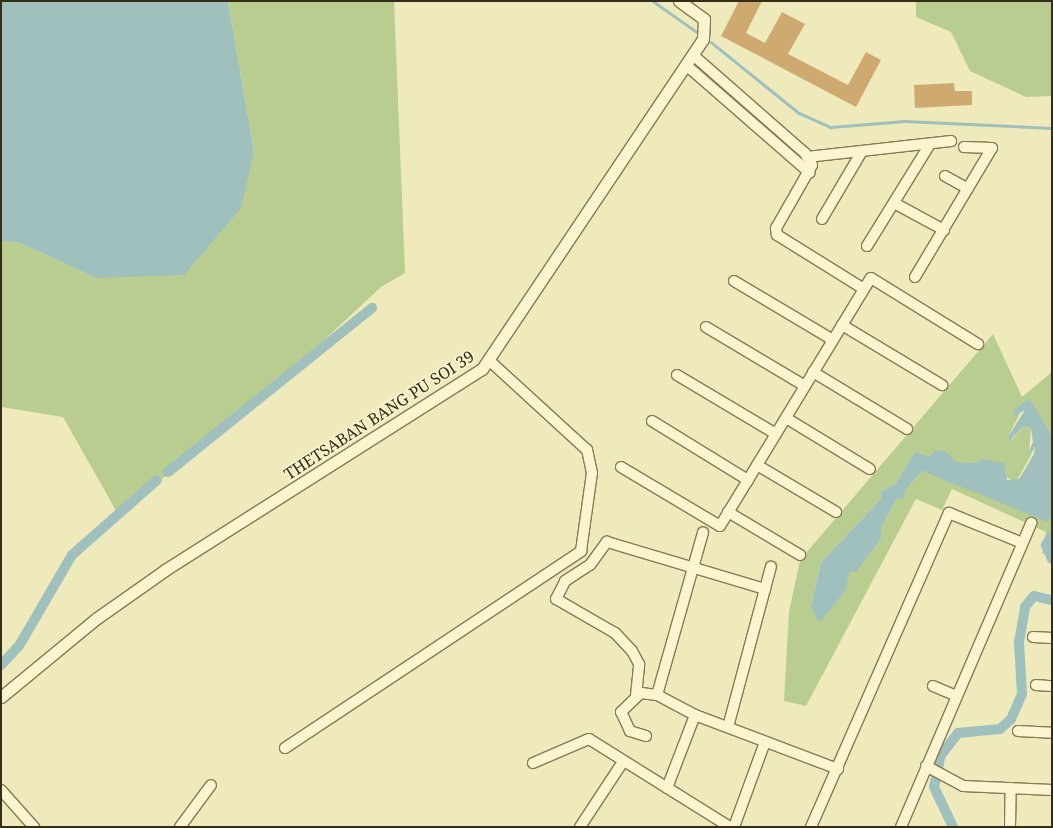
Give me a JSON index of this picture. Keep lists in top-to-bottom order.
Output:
{
  "streets": {
    "street": ["THETSABAN BANG PU SOI 39"]
  }
}
